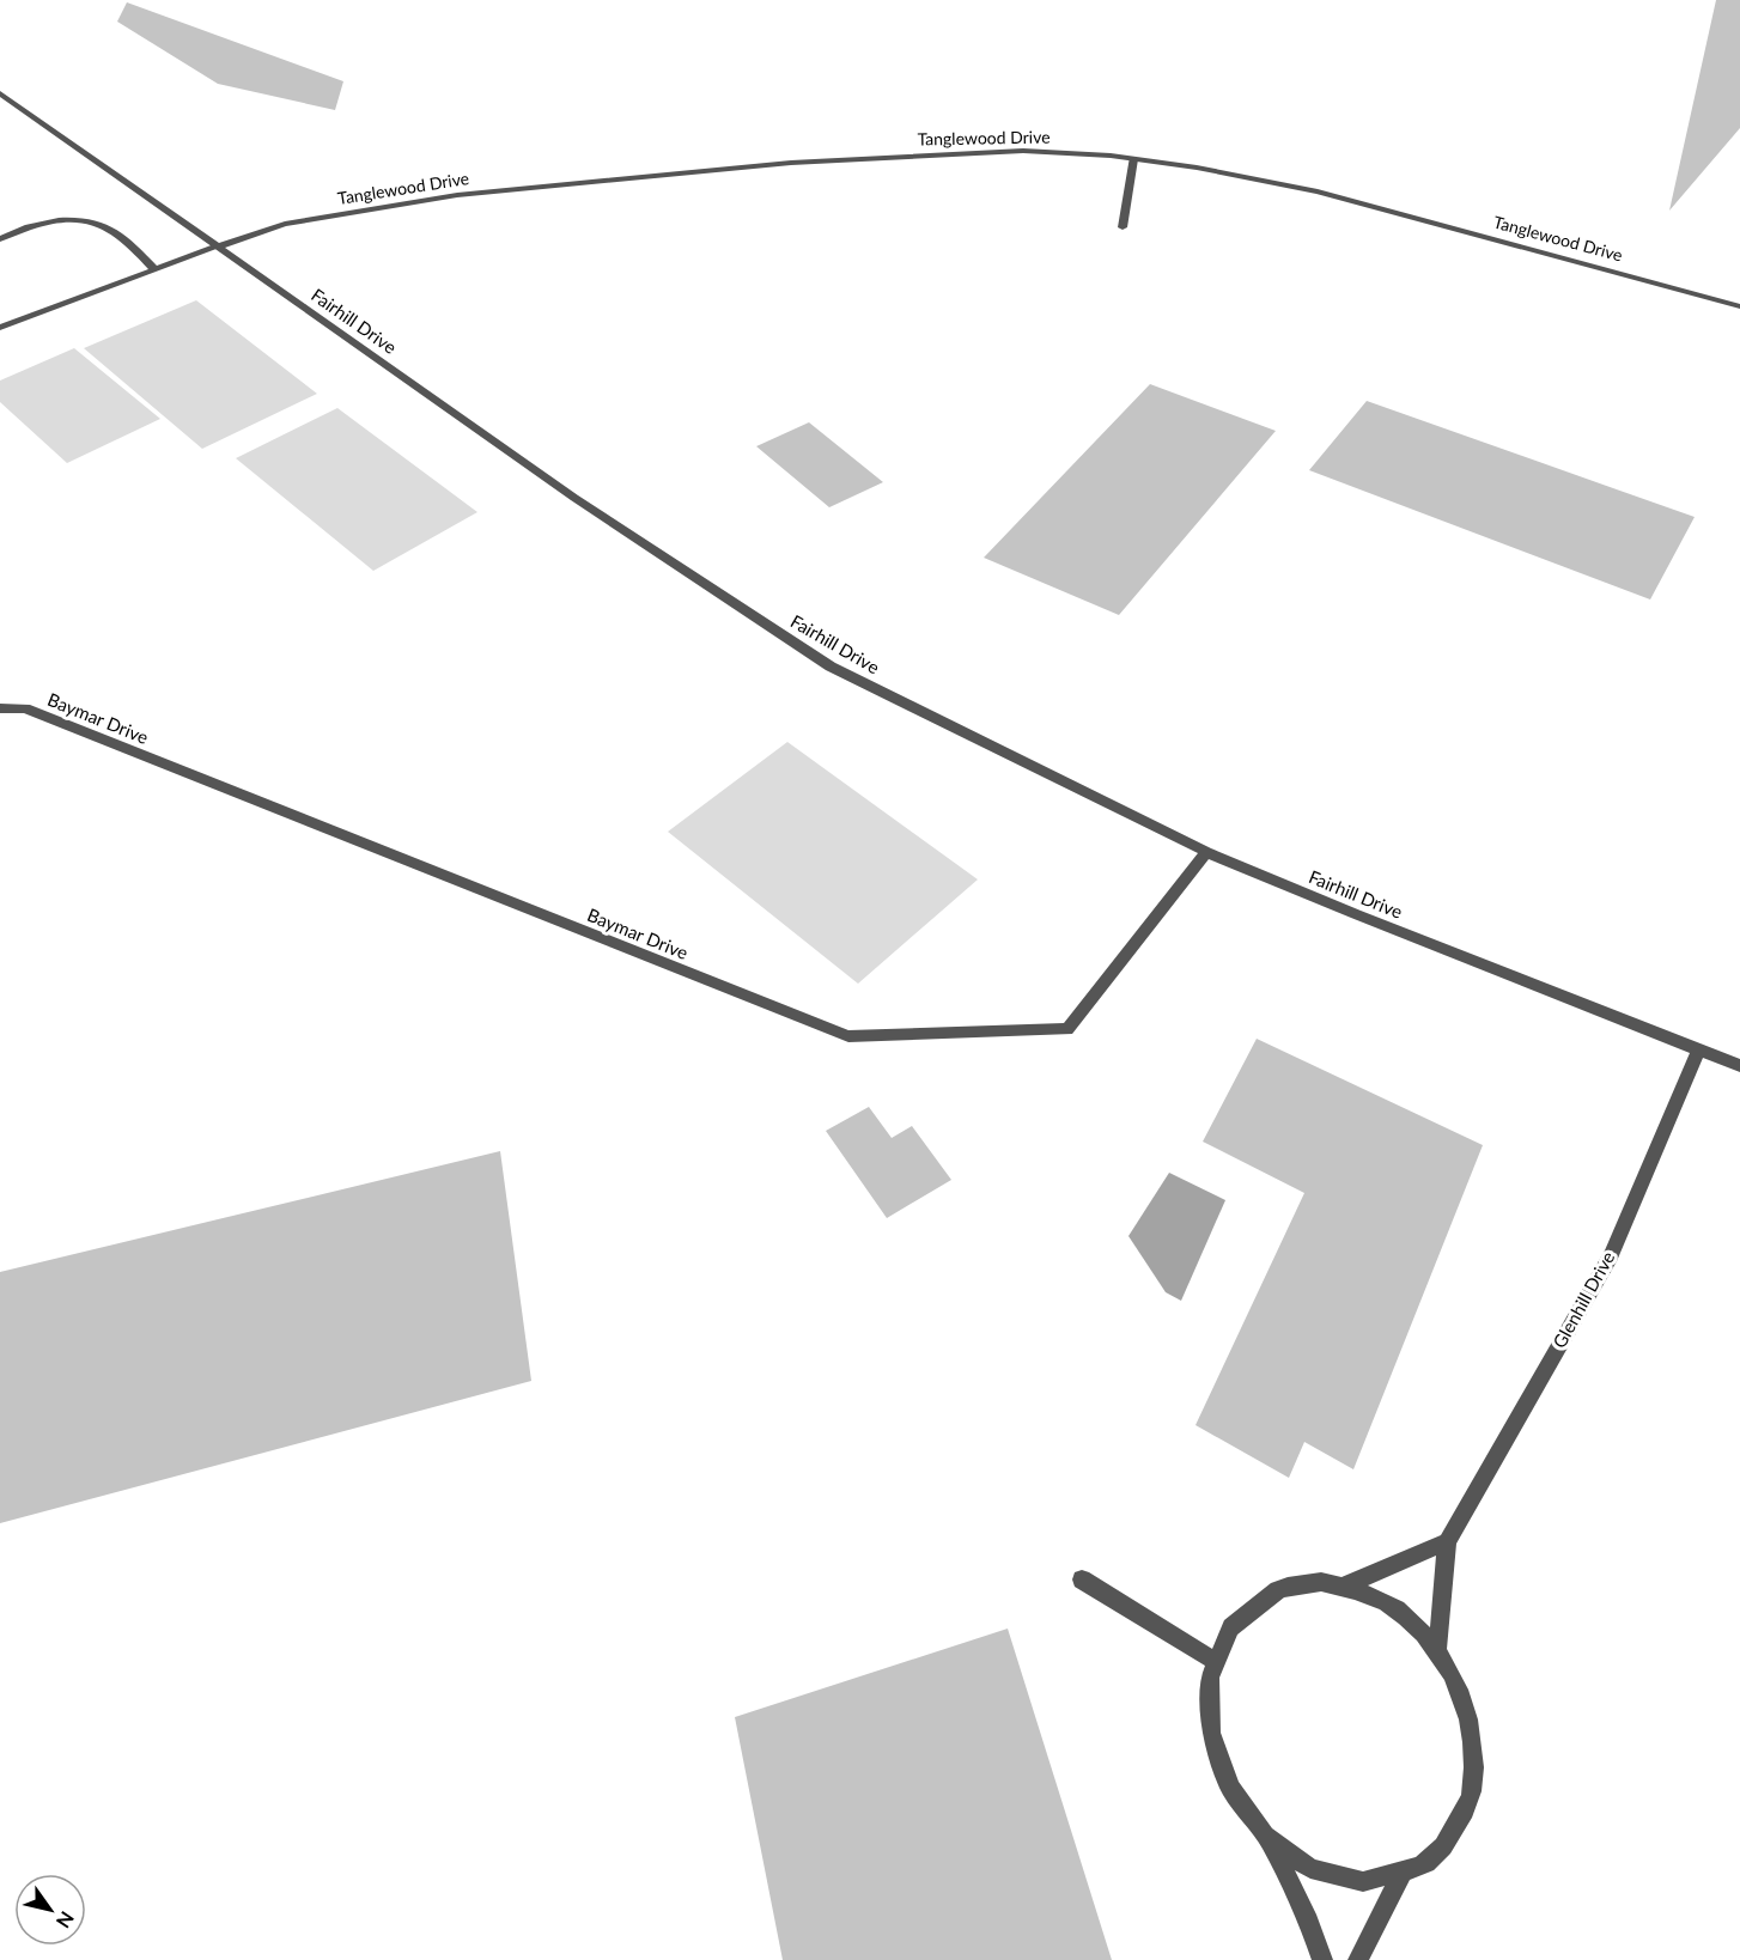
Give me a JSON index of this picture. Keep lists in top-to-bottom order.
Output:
{
  "streets": {
    "street": [
      "Tanglewood Drive",
      "Fairhill Drive",
      "Baymar Drive",
      "Glenhill Drive"
    ]
  },
  "crossings": [
    ["Tanglewood Drive", "Fairhill Drive"],
    ["Fairhill Drive", "Baymar Drive"],
    ["Fairhill Drive", "Glenhill Drive"]
  ],
  "north": "bottom right"
}
